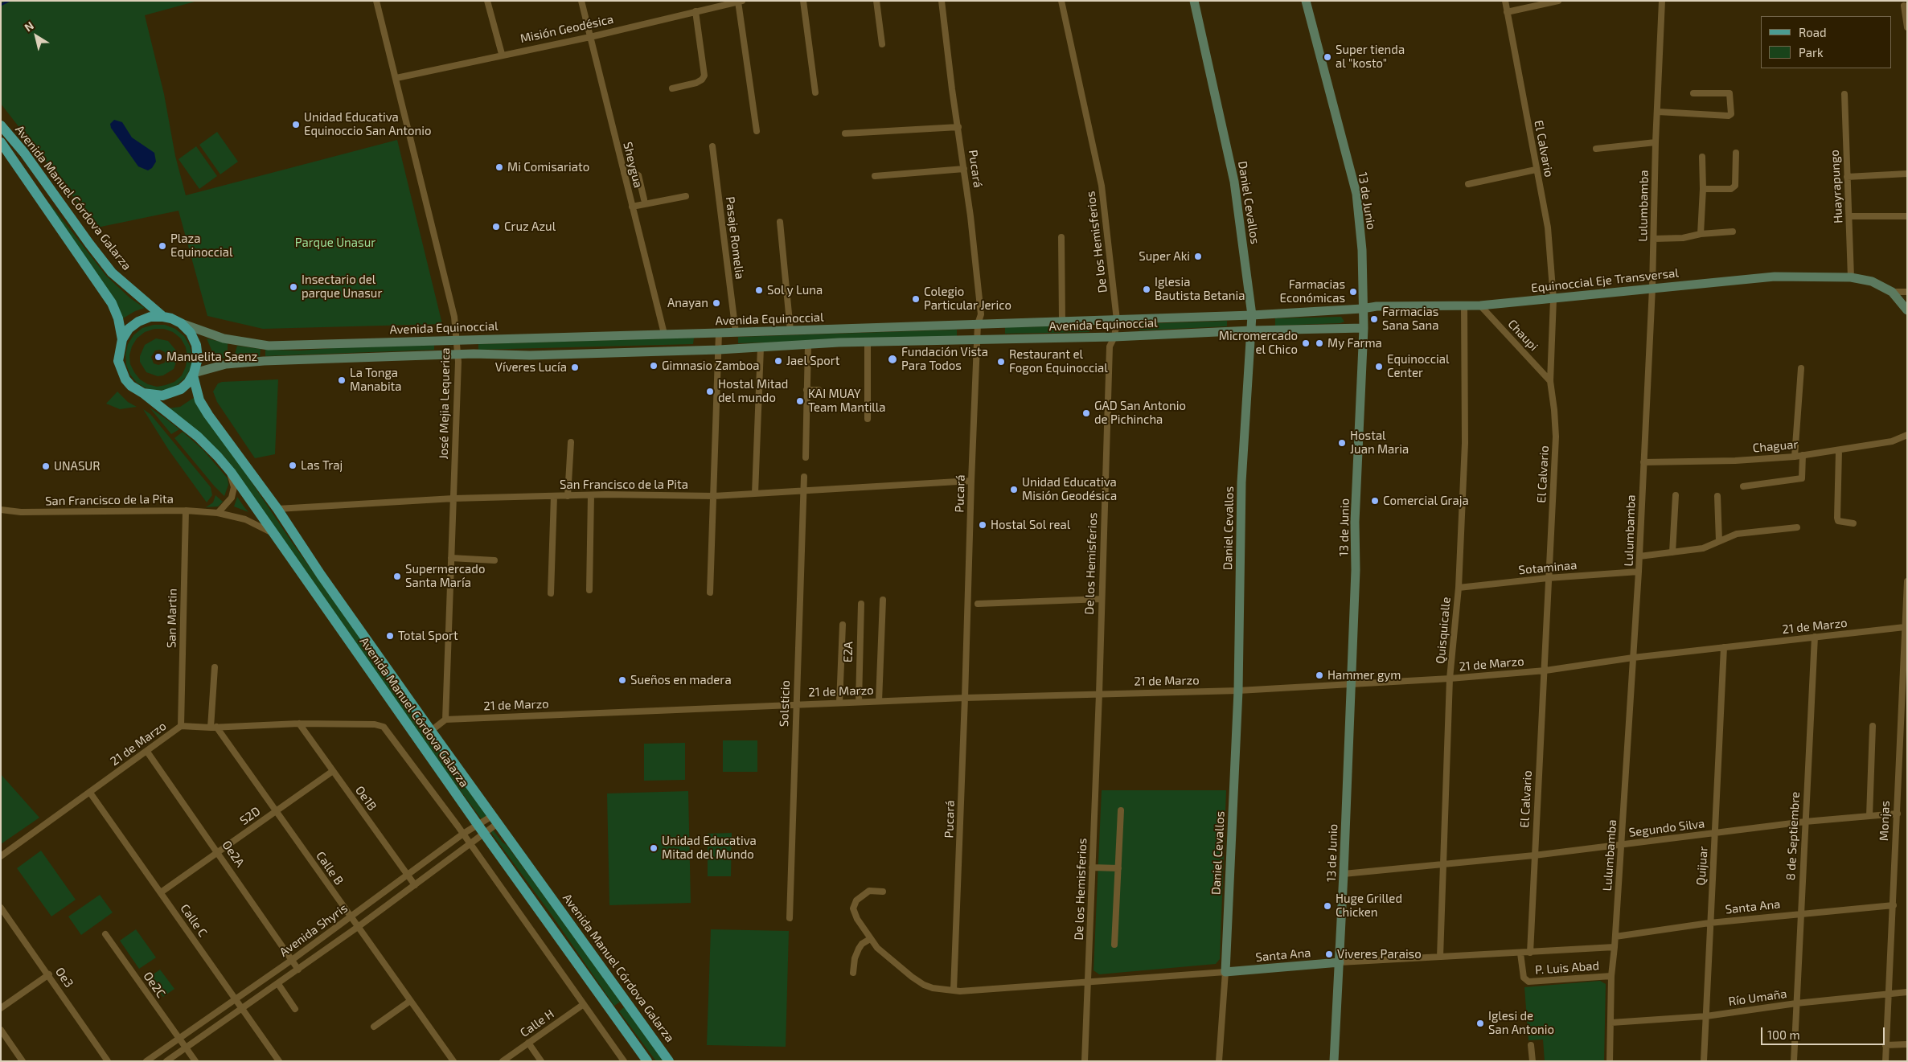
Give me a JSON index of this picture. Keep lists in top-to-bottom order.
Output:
{
  "streets": {
    "main road": [
      "Avenida Manuel Córdova Galarza",
      "13 de Junio",
      "Daniel Cevallos",
      "Equinoccial Eje Transversal",
      "Avenida Equinoccial",
      "Santa Ana"
    ],
    "street": [
      "Misión Geodésica",
      "El Calvario",
      "Sheygua",
      "Pucará",
      "Huayrapungo",
      "Lulumbamba",
      "Pasaje Romelia",
      "De los Hemisferios",
      "Chaupi",
      "José Mejia Lequerica",
      "Chaguar",
      "San Francisco de la Pita",
      "Sotaminaa",
      "San Martin",
      "21 de Marzo",
      "Quisquicalle",
      "E2A",
      "Solsticio",
      "Oe1B",
      "S2D",
      "Monjas",
      "Segundo Silva",
      "8 de Septiembre",
      "Oe2A",
      "Quijuar",
      "Calle B",
      "Calle C",
      "Avenida Shyris",
      "P. Luis Abad",
      "Oe3",
      "Oe2C",
      "Río Umaña",
      "Calle H"
    ]
  },
  "crossings": [
    ["Misión Geodésica", "Sheygua"],
    ["Misión Geodésica", "José Mejia Lequerica"],
    ["El Calvario", "Equinoccial Eje Transversal"],
    ["El Calvario", "Chaupi"],
    ["El Calvario", "Sotaminaa"],
    ["El Calvario", "21 de Marzo"],
    ["El Calvario", "Segundo Silva"],
    ["El Calvario", "Santa Ana"],
    ["Sheygua", "Avenida Equinoccial"],
    ["Pucará", "Avenida Equinoccial"],
    ["Pucará", "San Francisco de la Pita"],
    ["Pucará", "21 de Marzo"],
    ["Pucará", "Santa Ana"],
    ["Huayrapungo", "Equinoccial Eje Transversal"],
    ["Avenida Manuel Córdova Galarza", "Avenida Equinoccial"],
    ["Avenida Manuel Córdova Galarza", "San Francisco de la Pita"],
    ["Avenida Manuel Córdova Galarza", "Avenida Shyris"],
    ["13 de Junio", "Equinoccial Eje Transversal"],
    ["13 de Junio", "Avenida Equinoccial"],
    ["13 de Junio", "21 de Marzo"],
    ["13 de Junio", "Segundo Silva"],
    ["13 de Junio", "Santa Ana"],
    ["Daniel Cevallos", "Avenida Equinoccial"],
    ["Daniel Cevallos", "21 de Marzo"],
    ["Daniel Cevallos", "Santa Ana"],
    ["Lulumbamba", "Equinoccial Eje Transversal"],
    ["Lulumbamba", "Chaguar"],
    ["Lulumbamba", "Sotaminaa"],
    ["Lulumbamba", "21 de Marzo"],
    ["Lulumbamba", "Segundo Silva"],
    ["Lulumbamba", "Santa Ana"],
    ["Lulumbamba", "P. Luis Abad"],
    ["Lulumbamba", "Río Umaña"],
    ["Pasaje Romelia", "Avenida Equinoccial"],
    ["De los Hemisferios", "Avenida Equinoccial"],
    ["De los Hemisferios", "21 de Marzo"],
    ["De los Hemisferios", "Santa Ana"],
    ["Equinoccial Eje Transversal", "Avenida Equinoccial"],
    ["Equinoccial Eje Transversal", "Chaupi"],
    ["Equinoccial Eje Transversal", "Quisquicalle"],
    ["Avenida Equinoccial", "José Mejia Lequerica"],
    ["José Mejia Lequerica", "San Francisco de la Pita"],
    ["José Mejia Lequerica", "21 de Marzo"],
    ["San Francisco de la Pita", "San Martin"],
    ["San Francisco de la Pita", "Solsticio"],
    ["Sotaminaa", "Quisquicalle"],
    ["San Martin", "21 de Marzo"],
    ["21 de Marzo", "Quisquicalle"],
    ["21 de Marzo", "E2A"],
    ["21 de Marzo", "Solsticio"],
    ["21 de Marzo", "Oe1B"],
    ["21 de Marzo", "Monjas"],
    ["21 de Marzo", "8 de Septiembre"],
    ["21 de Marzo", "Oe2A"],
    ["21 de Marzo", "Quijuar"],
    ["21 de Marzo", "Calle B"],
    ["21 de Marzo", "Calle C"],
    ["21 de Marzo", "Avenida Shyris"],
    ["21 de Marzo", "Calle H"],
    ["Quisquicalle", "Segundo Silva"],
    ["Quisquicalle", "Santa Ana"],
    ["Oe1B", "S2D"],
    ["Oe1B", "Avenida Shyris"],
    ["S2D", "Oe2A"],
    ["S2D", "Calle B"],
    ["S2D", "Calle C"],
    ["Monjas", "Segundo Silva"],
    ["Monjas", "Santa Ana"],
    ["Monjas", "Río Umaña"],
    ["Segundo Silva", "8 de Septiembre"],
    ["Segundo Silva", "Quijuar"],
    ["8 de Septiembre", "Santa Ana"],
    ["8 de Septiembre", "Río Umaña"],
    ["Oe2A", "Avenida Shyris"],
    ["Quijuar", "Santa Ana"],
    ["Quijuar", "Río Umaña"],
    ["Calle B", "Avenida Shyris"],
    ["Santa Ana", "P. Luis Abad"],
    ["Calle C", "Avenida Shyris"],
    ["Avenida Shyris", "Oe2C"]
  ],
  "parks": ["Parque Unasur"],
  "places": [
    "Super tienda al \"kosto\"",
    "Unidad Educativa Equinoccio San Antonio",
    "Mi Comisariato",
    "Cruz Azul",
    "Plaza Equinoccial",
    "Super Aki",
    "Insectario del parque Unasur",
    "Iglesia Bautista Betania",
    "Sol y Luna",
    "Farmacias Económicas",
    "Colegio Particular Jerico",
    "Anayan",
    "Farmacias Sana Sana",
    "Micromercado el Chico",
    "My Farma",
    "Manuelita Saenz",
    "Fundación Vista Para Todos",
    "Jael Sport",
    "Restaurant el Fogon Equinoccial",
    "Gimnasio Zamboa",
    "Equinoccial Center",
    "Víveres Lucía",
    "La Tonga Manabita",
    "Hostal Mitad del mundo",
    "KAI MUAY Team Mantilla",
    "GAD San Antonio de Pichincha",
    "Hostal Juan Maria",
    "Las Traj",
    "UNASUR",
    "Unidad Educativa Misión Geodésica",
    "Comercial Graja",
    "Hostal Sol real",
    "Supermercado Santa María",
    "Total Sport",
    "Hammer gym",
    "Sueños en madera",
    "Unidad Educativa Mitad del Mundo",
    "Huge Grilled Chicken",
    "Viveres Paraiso",
    "Iglesi de San Antonio"
  ],
  "legend": ["Road", "Park"],
  "scale_bar": "100 m",
  "north": "top left"
}
